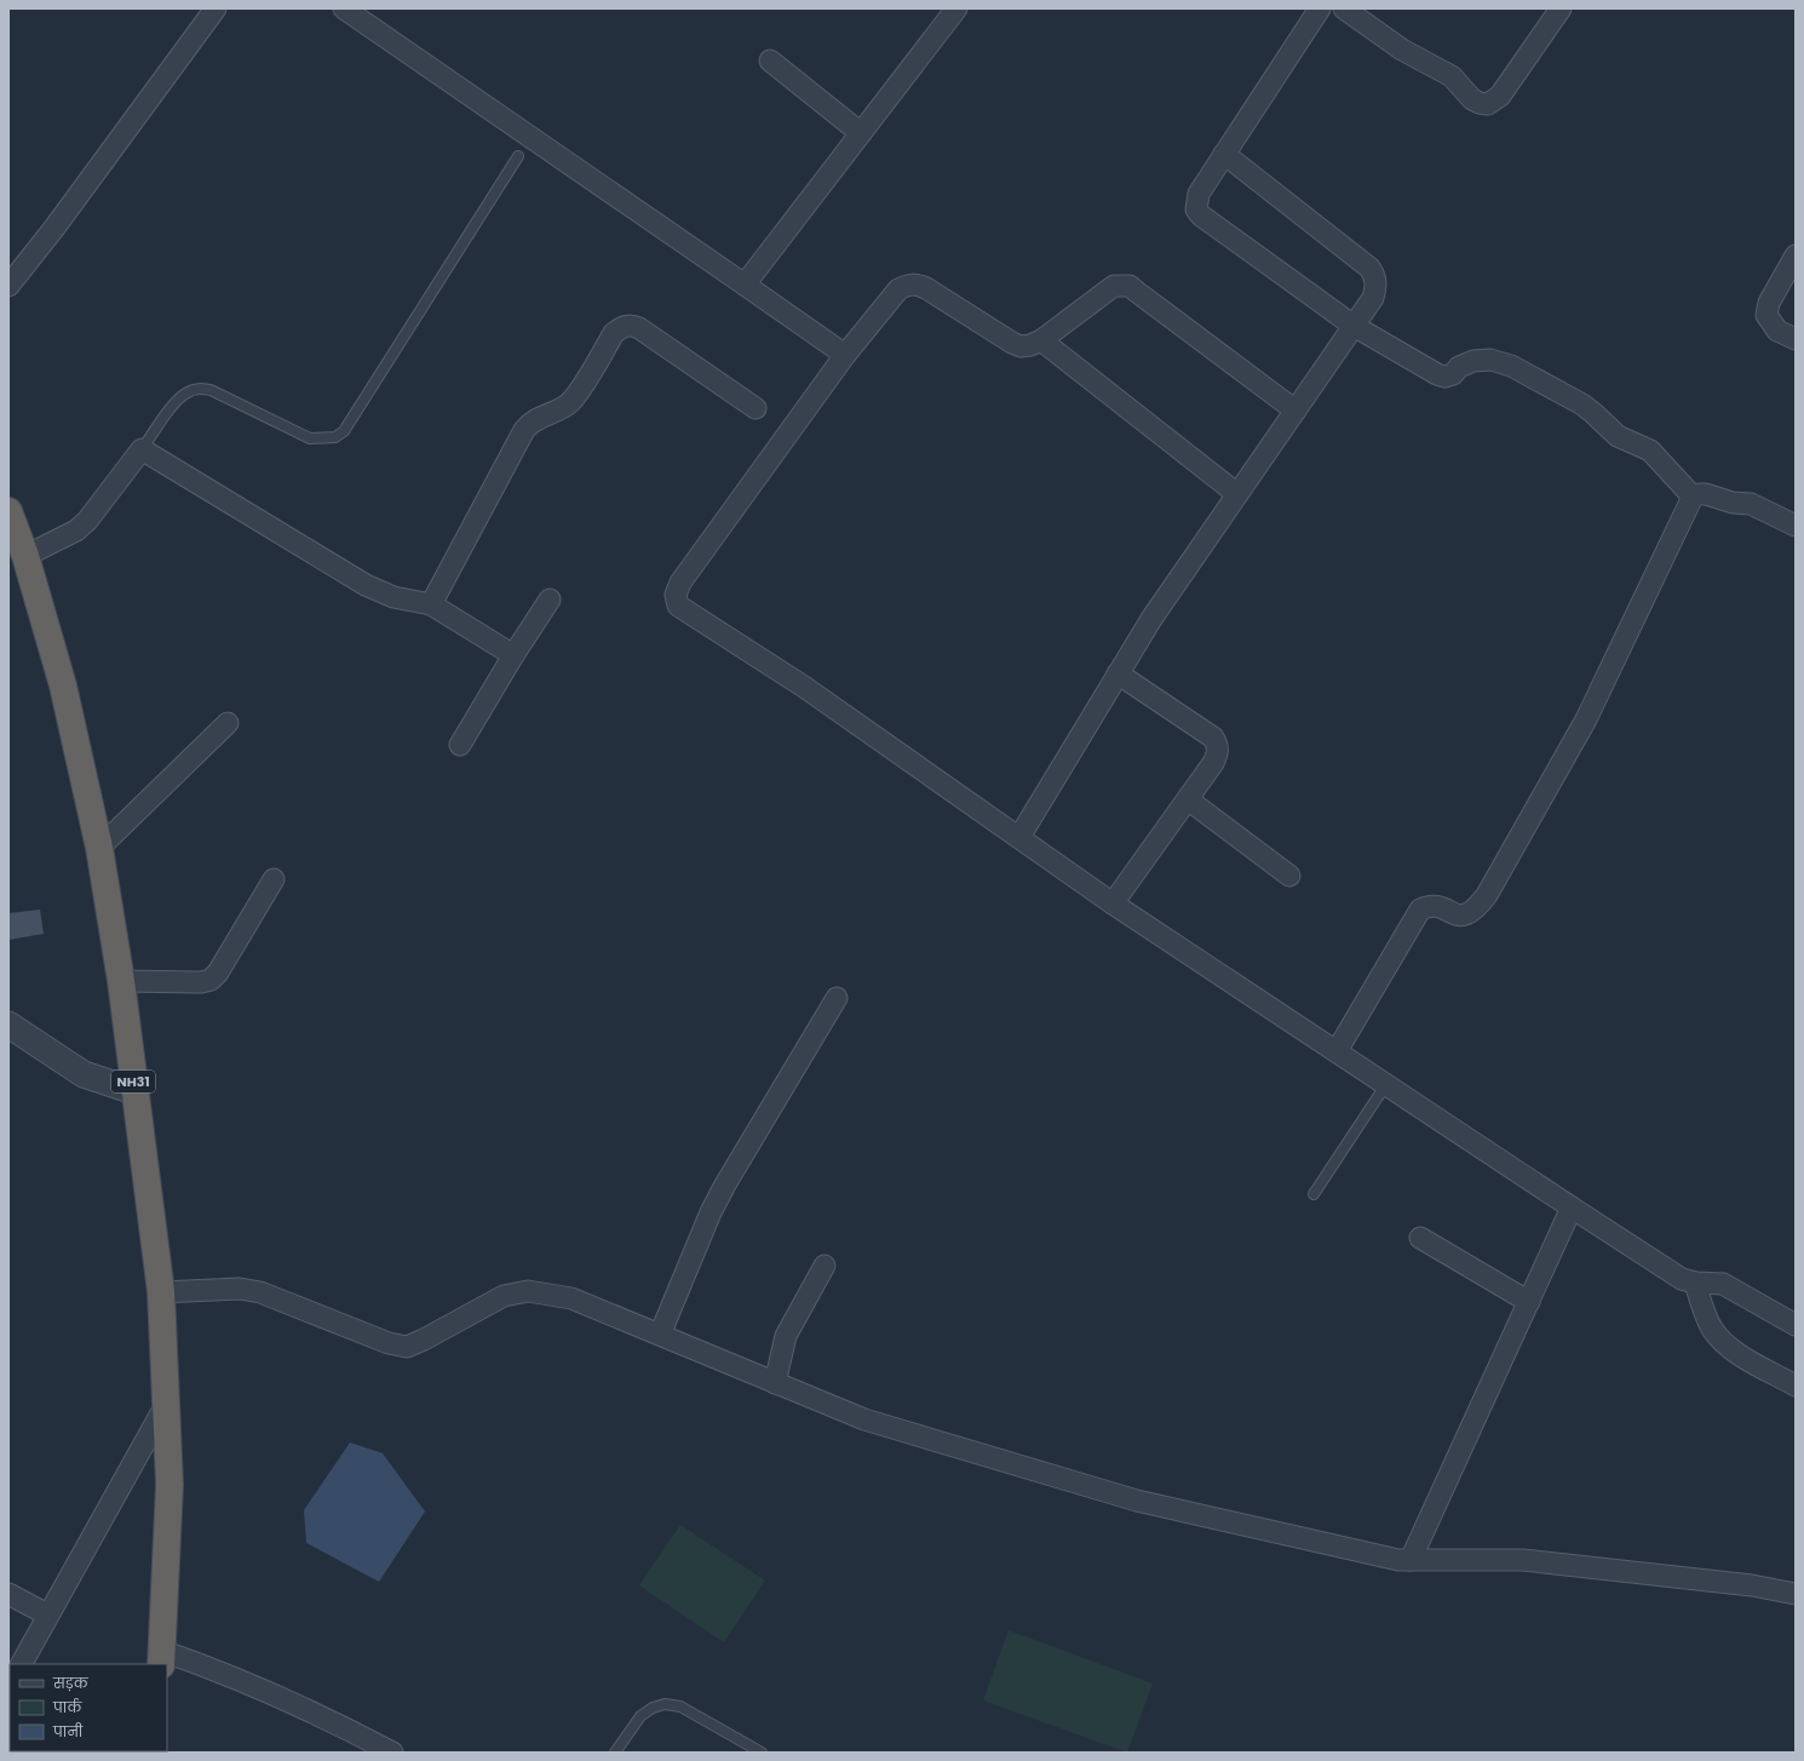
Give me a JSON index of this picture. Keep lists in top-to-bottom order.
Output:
{
  "streets": {
    "highway": ["NH31"]
  },
  "legend": ["सड़क", "पार्क", "पानी"]
}
